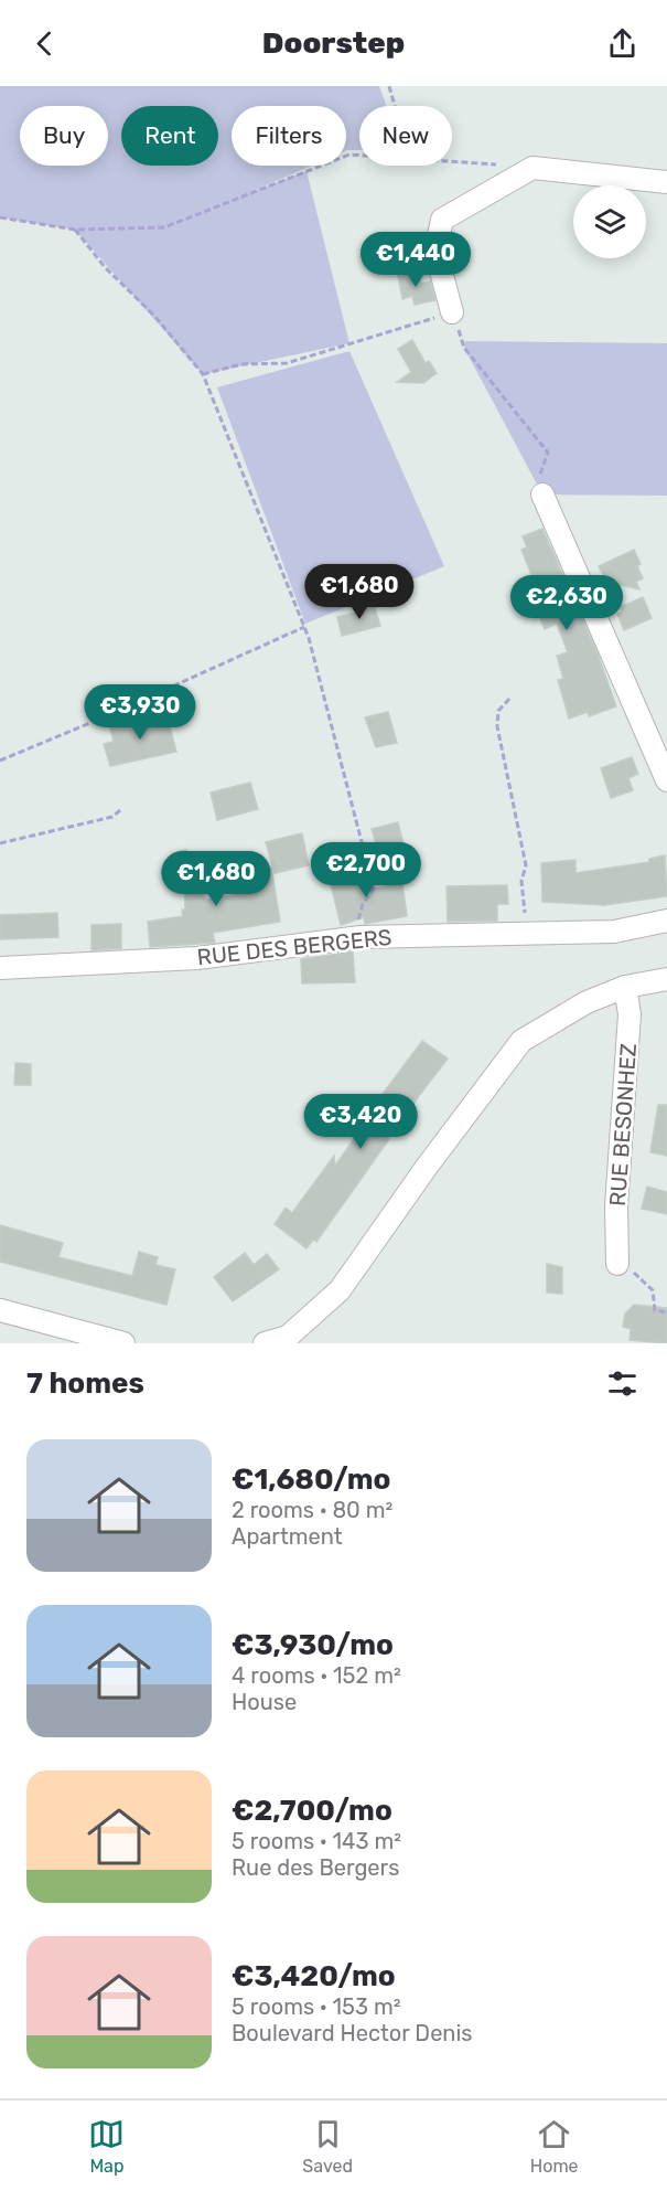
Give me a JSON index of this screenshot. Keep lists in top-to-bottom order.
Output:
{
  "streets": {
    "street": ["RUE DES BERGERS", "RUE BESONHEZ"]
  },
  "page": {
    "header": "Doorstep",
    "chip": [
      "Buy",
      "Rent",
      "Filters",
      "New"
    ],
    "price": [
      "€1,440",
      "€1,680",
      "€2,630",
      "€3,930",
      "€2,700",
      "€1,680",
      "€3,420"
    ],
    "heading": "7 homes",
    "list": [
      {
        "name": "€1,680/mo",
        "note": "2 rooms · 80 m² · Apartment"
      },
      {
        "name": "€3,930/mo",
        "note": "4 rooms · 152 m² · House"
      },
      {
        "name": "€2,700/mo",
        "note": "5 rooms · 143 m² · Rue des Bergers"
      },
      {
        "name": "€3,420/mo",
        "note": "5 rooms · 153 m² · Boulevard Hector Denis"
      }
    ],
    "tabs": ["Map", "Saved", "Home"]
  }
}
